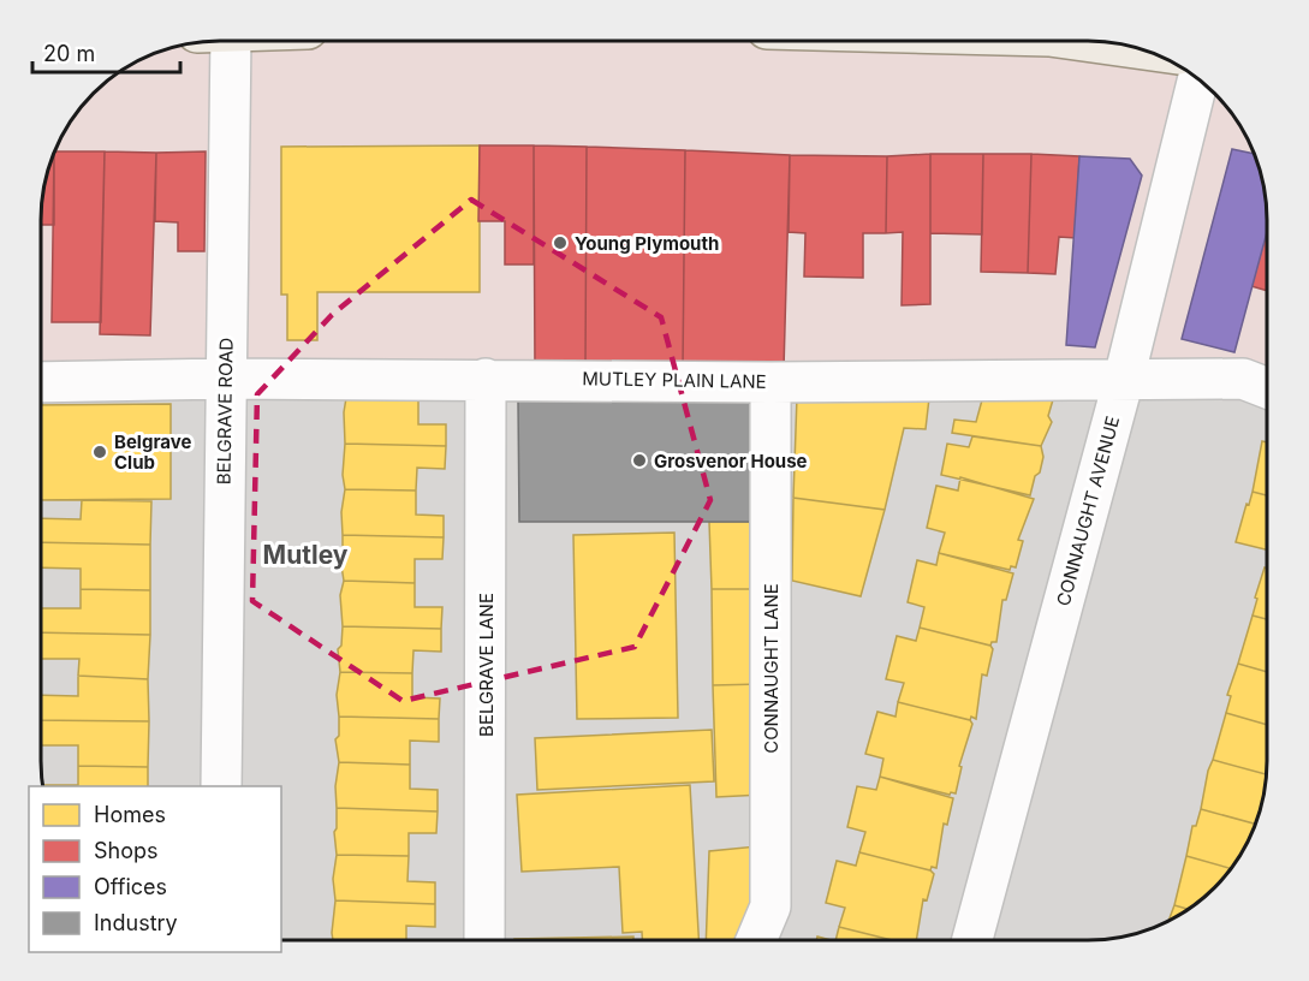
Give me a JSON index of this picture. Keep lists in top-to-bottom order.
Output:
{
  "streets": {
    "street": [
      "MUTLEY PLAIN LANE",
      "BELGRAVE ROAD",
      "CONNAUGHT AVENUE",
      "BELGRAVE LANE",
      "CONNAUGHT LANE"
    ]
  },
  "crossings": [
    ["MUTLEY PLAIN LANE", "BELGRAVE ROAD"],
    ["MUTLEY PLAIN LANE", "CONNAUGHT AVENUE"],
    ["MUTLEY PLAIN LANE", "BELGRAVE LANE"],
    ["MUTLEY PLAIN LANE", "CONNAUGHT LANE"]
  ],
  "districts": ["Mutley"],
  "places": ["Young Plymouth", "Belgrave Club", "Grosvenor House"],
  "legend": [
    "Homes",
    "Shops",
    "Offices",
    "Industry"
  ],
  "scale_bar": "20 m"
}
